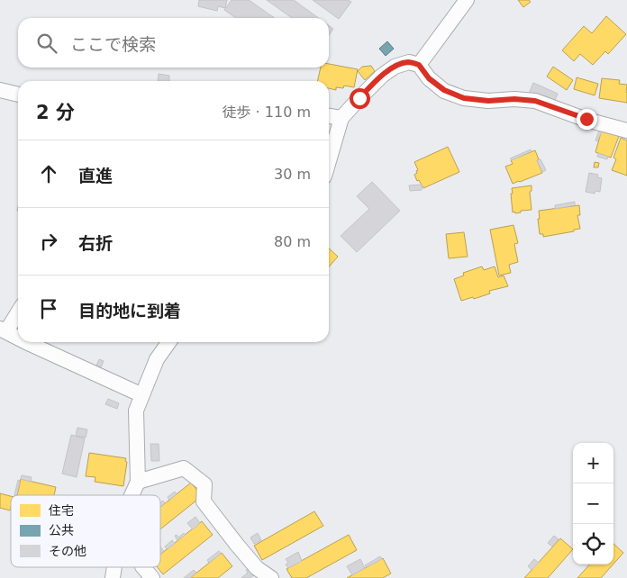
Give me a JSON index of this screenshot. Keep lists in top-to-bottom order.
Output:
{
  "legend": ["住宅", "公共", "その他"],
  "page": {
    "search": "ここで検索",
    "heading": ["2 分", "徒歩 · 110 m"],
    "list": [
      ["直進", "30 m"],
      ["右折", "80 m"],
      "目的地に到着"
    ],
    "map_buttons": ["+", "−"]
  }
}
